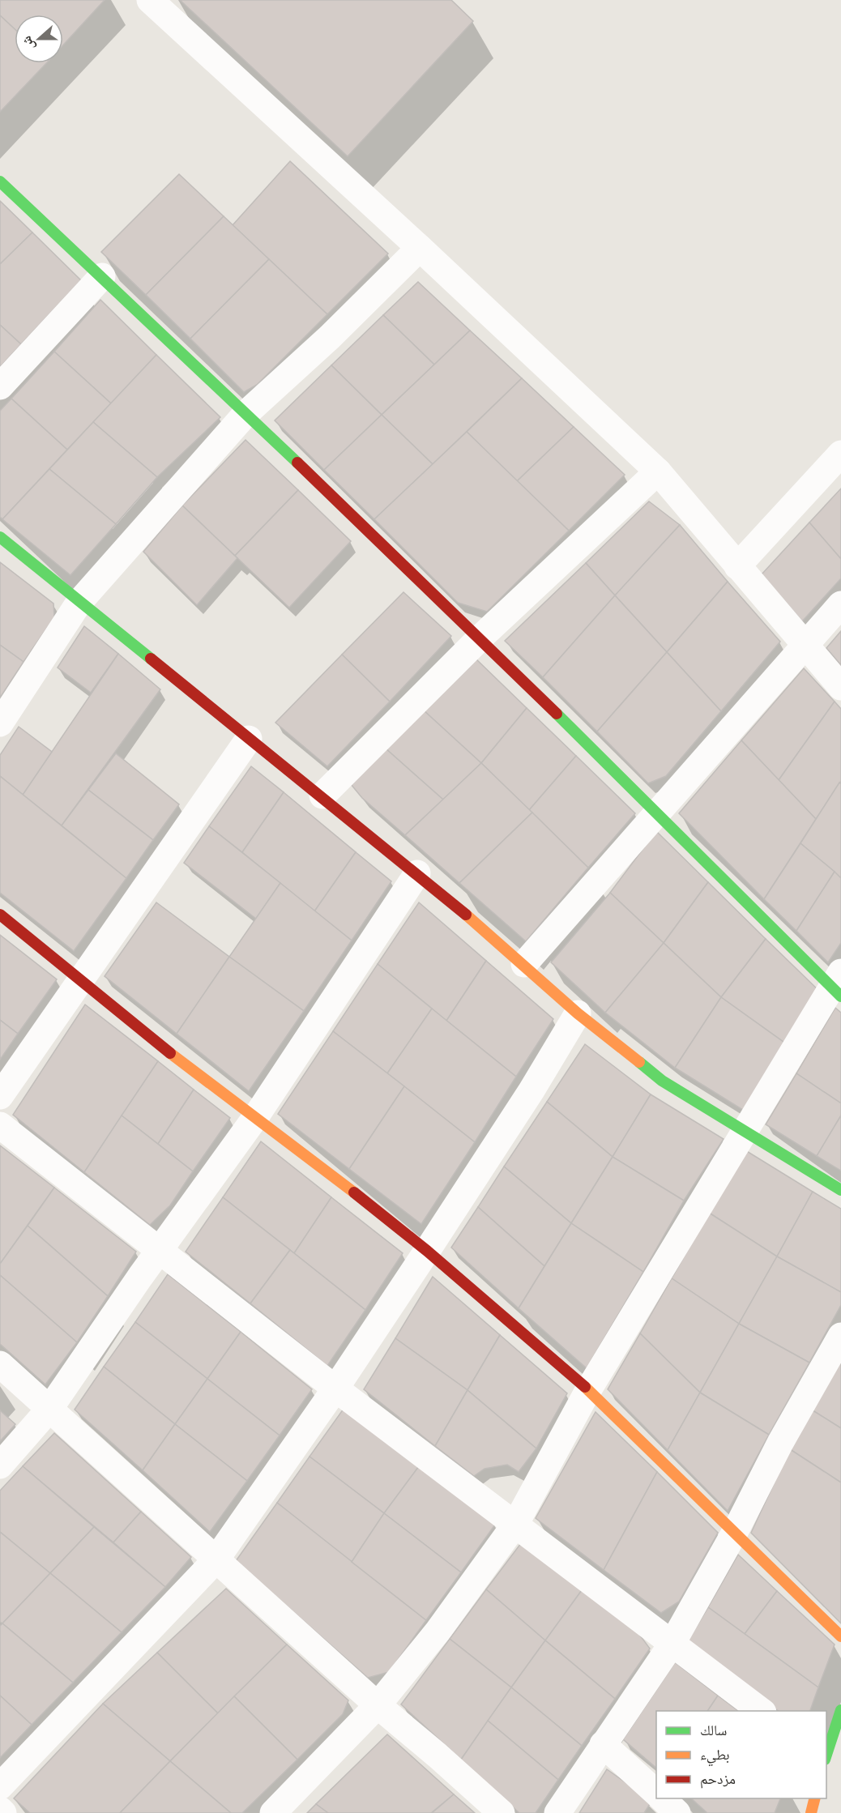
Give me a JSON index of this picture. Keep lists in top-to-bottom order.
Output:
{
  "legend": ["سالك", "بطيء", "مزدحم"],
  "north": "left"
}
